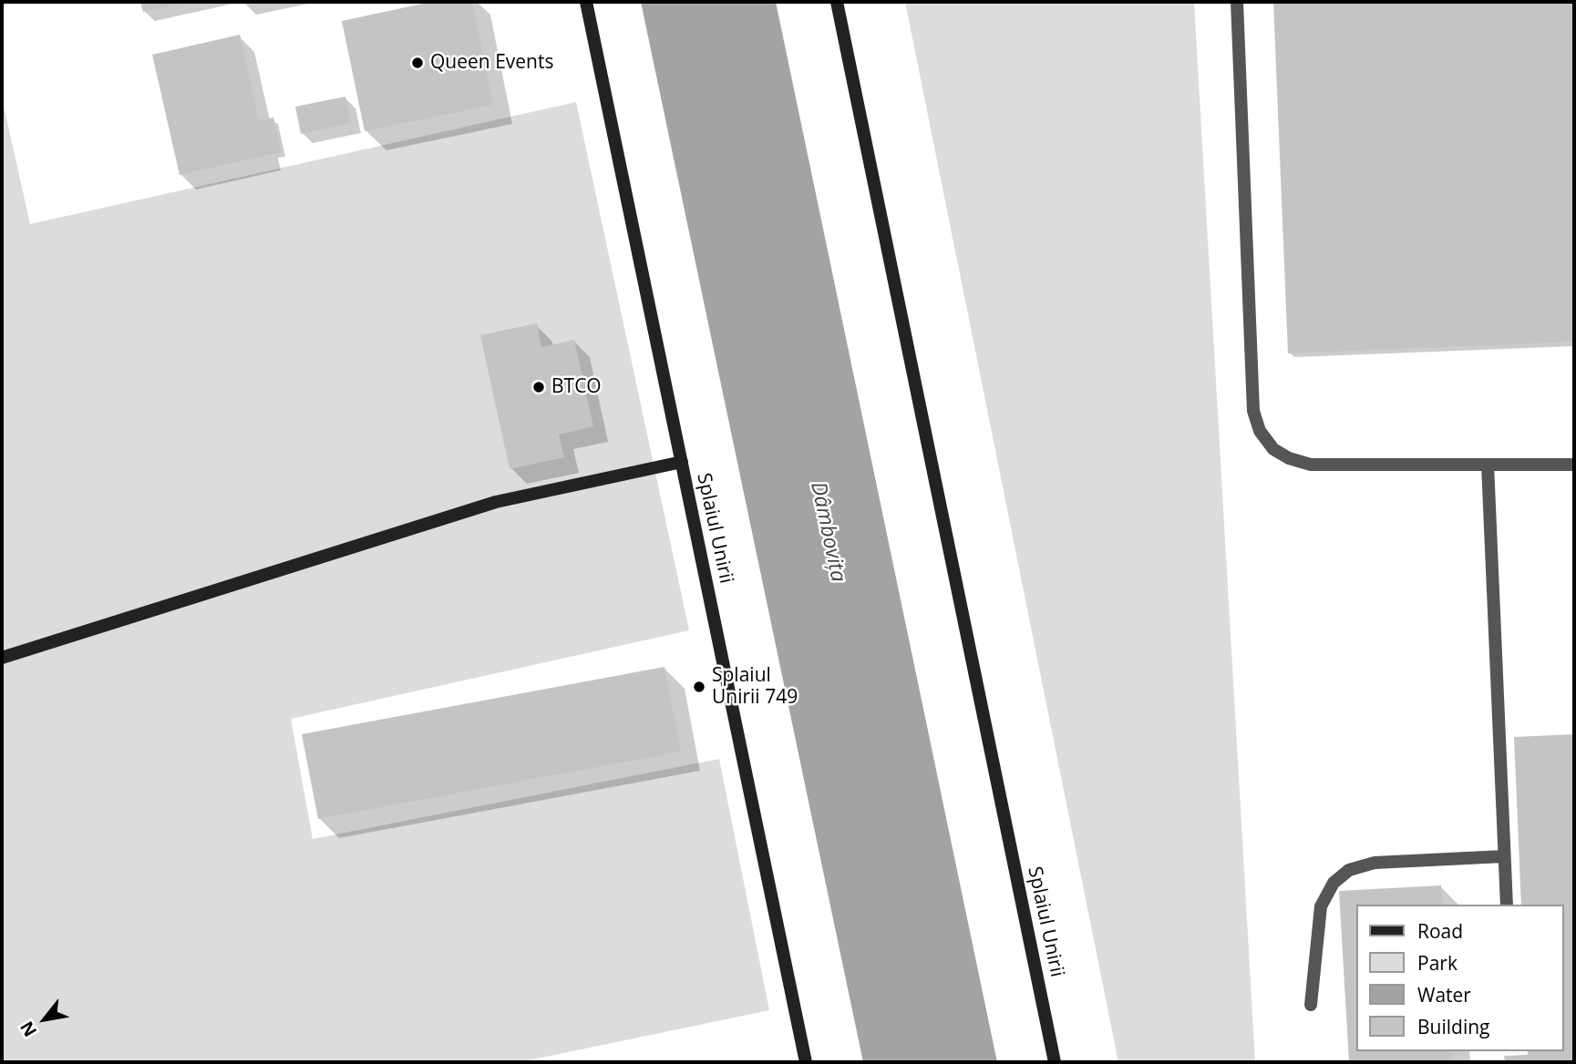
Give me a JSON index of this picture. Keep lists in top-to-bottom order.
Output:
{
  "streets": {
    "main road": ["Splaiul Unirii"]
  },
  "water": ["Dâmbovița"],
  "places": ["Queen Events", "BTCO", "Splaiul Unirii 749"],
  "legend": [
    "Road",
    "Park",
    "Water",
    "Building"
  ],
  "north": "bottom left"
}
